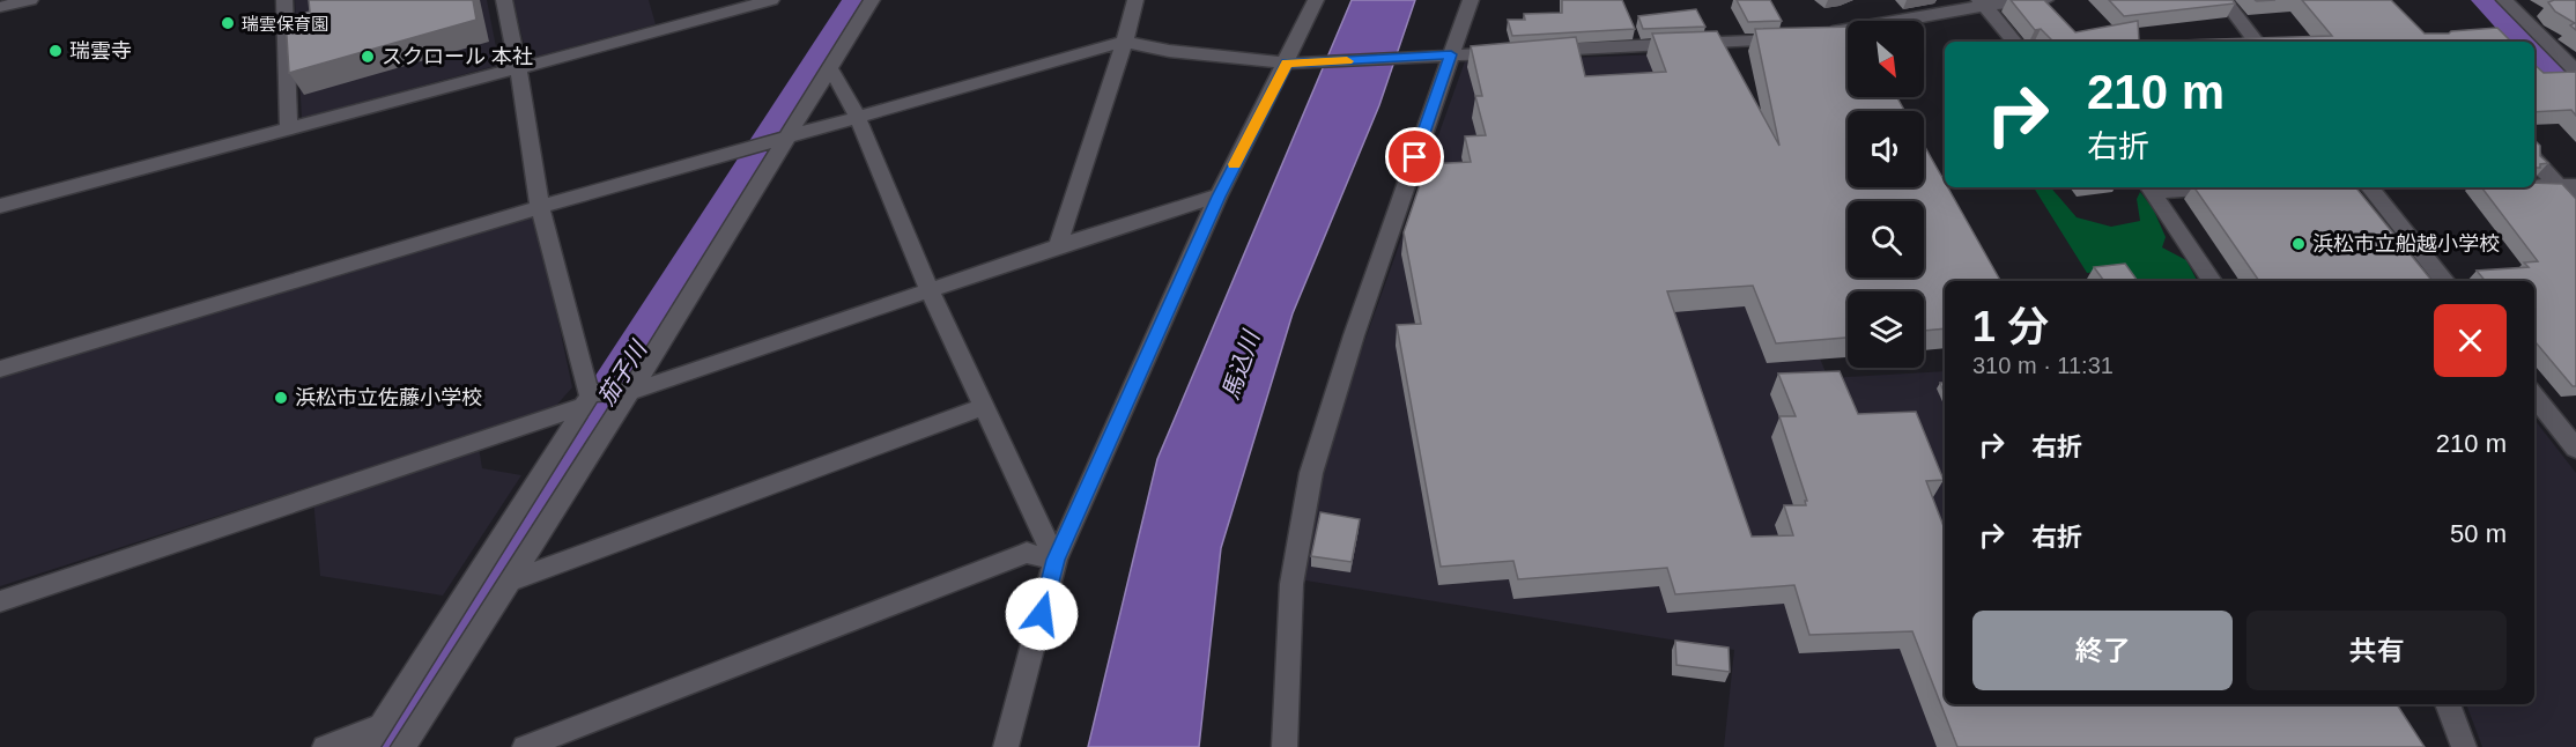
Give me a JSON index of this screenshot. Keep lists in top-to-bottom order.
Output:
{
  "water": ["馬込川", "茄子川"],
  "places": [
    "瑞雲保育園",
    "瑞雲寺",
    "スクロール 本社",
    "浜松市立船越小学校",
    "浜松市立佐藤小学校"
  ],
  "north": "bottom right",
  "page": {
    "turn": ["210 m", "右折"],
    "heading": ["1 分", "310 m · 11:31"],
    "list": [
      {
        "name": "右折",
        "value": "210 m"
      },
      {
        "name": "右折",
        "value": "50 m"
      }
    ],
    "buttons": ["終了", "共有"]
  }
}
